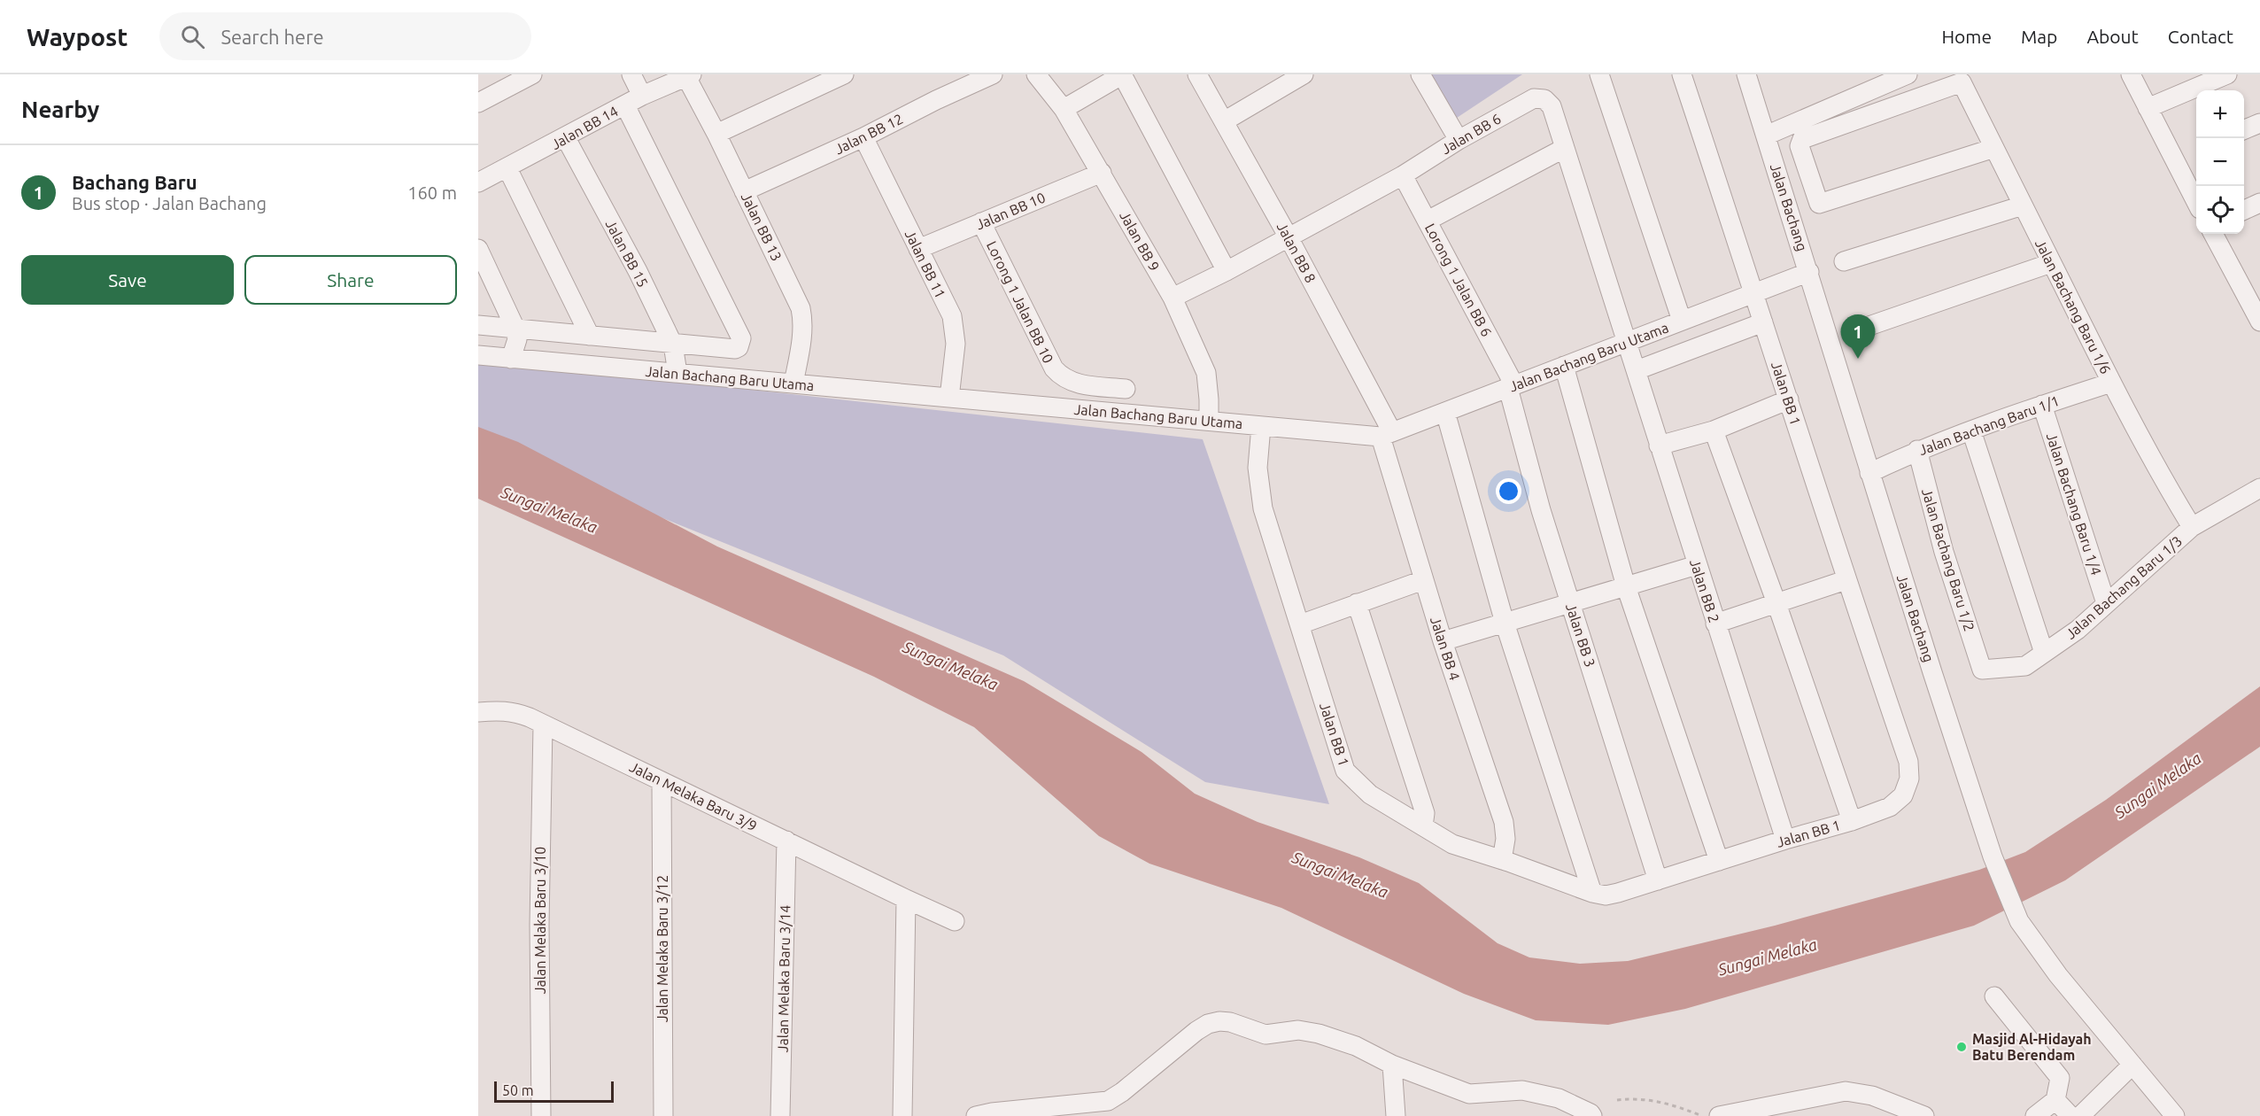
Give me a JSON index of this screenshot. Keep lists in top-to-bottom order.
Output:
{
  "streets": {
    "street": [
      "Jalan BB 14",
      "Jalan BB 12",
      "Jalan BB 6",
      "Jalan Bachang",
      "Jalan BB 10",
      "Jalan BB 13",
      "Jalan BB 9",
      "Jalan BB 8",
      "Jalan BB 15",
      "Jalan BB 11",
      "Lorong 1 Jalan BB 6",
      "Lorong 1 Jalan BB 10",
      "Jalan Bachang Baru 1/6",
      "Jalan Bachang Baru Utama",
      "Jalan BB 1",
      "Jalan Bachang Baru 1/1",
      "Jalan Bachang Baru 1/4",
      "Jalan Bachang Baru 1/2",
      "Jalan Bachang Baru 1/3",
      "Jalan BB 2",
      "Jalan BB 3",
      "Jalan BB 4",
      "Jalan Melaka Baru 3/9",
      "Jalan Melaka Baru 3/10",
      "Jalan Melaka Baru 3/12",
      "Jalan Melaka Baru 3/14"
    ]
  },
  "crossings": [
    ["Jalan BB 14", "Jalan BB 13"],
    ["Jalan BB 14", "Jalan BB 15"],
    ["Jalan BB 12", "Jalan BB 13"],
    ["Jalan BB 12", "Jalan BB 11"],
    ["Jalan BB 6", "Jalan BB 9"],
    ["Jalan BB 6", "Jalan BB 8"],
    ["Jalan BB 6", "Lorong 1 Jalan BB 6"],
    ["Jalan BB 6", "Jalan Bachang Baru Utama"],
    ["Jalan BB 6", "Jalan BB 2"],
    ["Jalan Bachang", "Jalan Bachang Baru Utama"],
    ["Jalan Bachang", "Jalan Bachang Baru 1/1"],
    ["Jalan BB 10", "Jalan BB 9"],
    ["Jalan BB 10", "Jalan BB 11"],
    ["Jalan BB 10", "Lorong 1 Jalan BB 10"],
    ["Jalan BB 13", "Jalan Bachang Baru Utama"],
    ["Jalan BB 9", "Jalan Bachang Baru Utama"],
    ["Jalan BB 8", "Jalan Bachang Baru Utama"],
    ["Jalan BB 8", "Jalan BB 4"],
    ["Jalan BB 15", "Jalan Bachang Baru Utama"],
    ["Jalan BB 11", "Jalan Bachang Baru Utama"],
    ["Lorong 1 Jalan BB 6", "Jalan Bachang Baru Utama"],
    ["Lorong 1 Jalan BB 6", "Jalan BB 3"],
    ["Jalan Bachang Baru 1/6", "Jalan Bachang Baru 1/1"],
    ["Jalan Bachang Baru 1/6", "Jalan Bachang Baru 1/3"],
    ["Jalan Bachang Baru Utama", "Jalan BB 1"],
    ["Jalan Bachang Baru Utama", "Jalan BB 2"],
    ["Jalan Bachang Baru Utama", "Jalan BB 3"],
    ["Jalan Bachang Baru Utama", "Jalan BB 4"],
    ["Jalan BB 1", "Jalan BB 2"],
    ["Jalan BB 1", "Jalan BB 3"],
    ["Jalan BB 1", "Jalan BB 4"],
    ["Jalan Bachang Baru 1/1", "Jalan Bachang Baru 1/4"],
    ["Jalan Bachang Baru 1/1", "Jalan Bachang Baru 1/2"],
    ["Jalan Bachang Baru 1/4", "Jalan Bachang Baru 1/3"],
    ["Jalan Bachang Baru 1/2", "Jalan Bachang Baru 1/3"],
    ["Jalan Melaka Baru 3/9", "Jalan Melaka Baru 3/10"],
    ["Jalan Melaka Baru 3/9", "Jalan Melaka Baru 3/12"],
    ["Jalan Melaka Baru 3/9", "Jalan Melaka Baru 3/14"]
  ],
  "water": ["Sungai Melaka"],
  "places": ["Masjid Al-Hidayah Batu Berendam"],
  "scale_bar": "50 m",
  "page": {
    "header": "Waypost",
    "search": "Search here",
    "nav": [
      "Home",
      "Map",
      "About",
      "Contact"
    ],
    "heading": "Nearby",
    "map_buttons": ["+", "−"],
    "list": [
      {
        "mark": "1",
        "name": "Bachang Baru",
        "note": "Bus stop · Jalan Bachang",
        "value": "160 m"
      }
    ],
    "buttons": ["Save", "Share"],
    "pins": "1",
    "scale": "50 m"
  }
}
